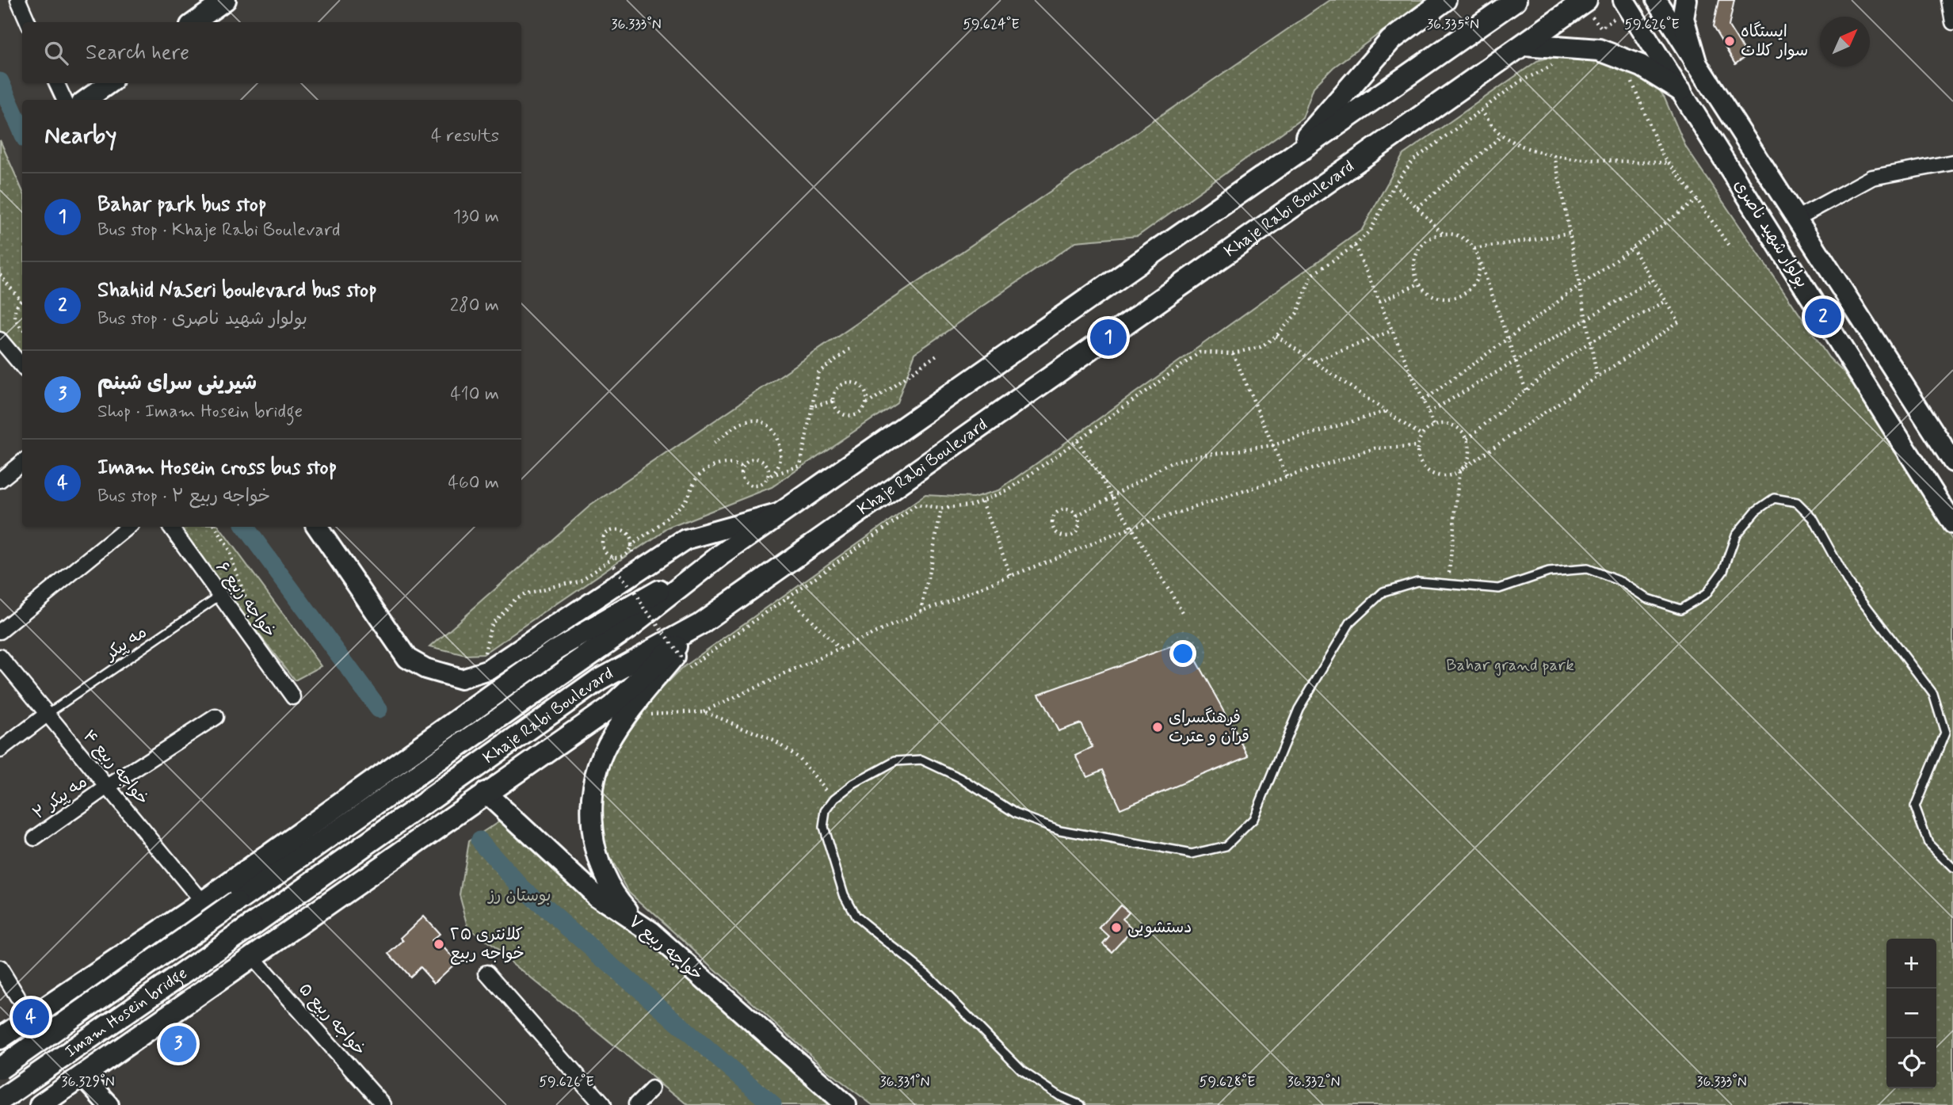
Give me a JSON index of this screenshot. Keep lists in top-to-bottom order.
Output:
{
  "streets": {
    "main road": ["Khaje Rabi Boulevard", "Imam Hosein bridge"],
    "street": [
      "بولوار شهید ناصری",
      "خواجه ربیع ۶",
      "خواجه ربیع ۴",
      "مه پیکر ۲",
      "خواجه ربیع ۷",
      "خواجه ربیع ۵"
    ],
    "lane": ["مه پیکر"]
  },
  "crossings": [
    ["Khaje Rabi Boulevard", "Imam Hosein bridge"],
    ["خواجه ربیع ۶", "مه پیکر"],
    ["مه پیکر", "خواجه ربیع ۴"],
    ["خواجه ربیع ۴", "مه پیکر ۲"]
  ],
  "parks": ["Bahar grand park", "بوستان رز"],
  "places": [
    "ایستگاه سوار کلات",
    "فرهنگسرای قرآن و عترت",
    "دستشویی",
    "کلانتری ٢۵ خواجه ربیع"
  ],
  "north": "top right",
  "page": {
    "search": "Search here",
    "heading": ["Nearby", "4 results"],
    "list": [
      {
        "mark": "1",
        "name": "Bahar park bus stop",
        "note": "Bus stop · Khaje Rabi Boulevard",
        "value": "130 m"
      },
      {
        "mark": "2",
        "name": "Shahid Naseri boulevard bus stop",
        "note": "Bus stop · بولوار شهید ناصری",
        "value": "280 m"
      },
      {
        "mark": "3",
        "name": "شیرینی سرای شبنم",
        "note": "Shop · Imam Hosein bridge",
        "value": "410 m"
      },
      {
        "mark": "4",
        "name": "Imam Hosein cross bus stop",
        "note": "Bus stop · خواجه ربیع ۲",
        "value": "460 m"
      }
    ],
    "pins": [
      "2",
      "1",
      "4",
      "3"
    ],
    "map_buttons": ["+", "−"]
  },
  "coordinates": [
    "36.333°N",
    "59.624°E",
    "36.335°N",
    "59.626°E",
    "59.628°E",
    "36.329°N",
    "36.331°N",
    "36.332°N"
  ]
}
